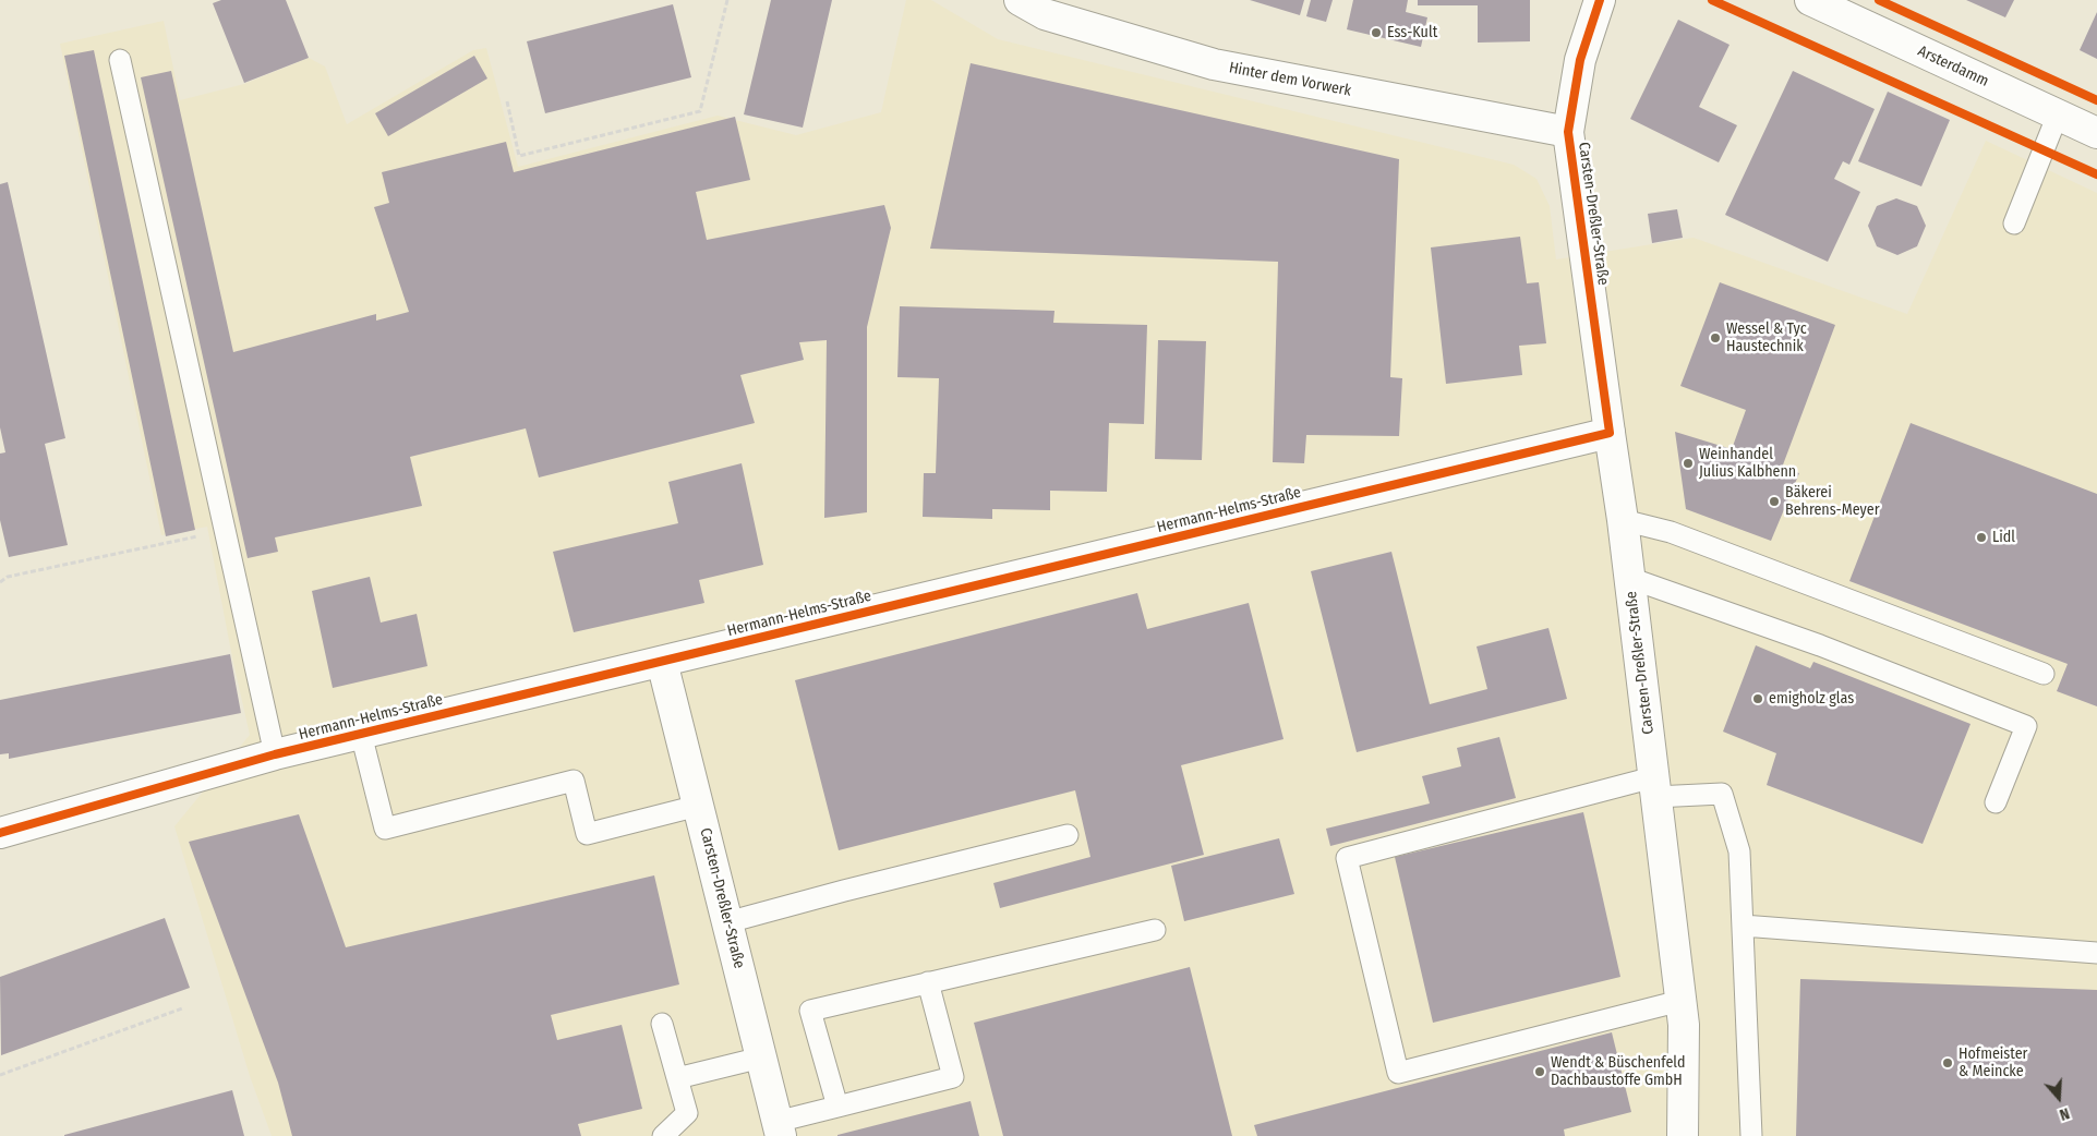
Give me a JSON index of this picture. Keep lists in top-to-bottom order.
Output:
{
  "streets": {
    "street": [
      "Arsterdamm",
      "Hinter dem Vorwerk",
      "Carsten-Dreßler-Straße",
      "Hermann-Helms-Straße"
    ]
  },
  "crossings": [
    ["Hinter dem Vorwerk", "Carsten-Dreßler-Straße"],
    ["Carsten-Dreßler-Straße", "Hermann-Helms-Straße"]
  ],
  "places": [
    "Ess-Kult",
    "Wessel & Tyc Haustechnik",
    "Weinhandel Julius Kalbhenn",
    "Bäkerei Behrens-Meyer",
    "Lidl",
    "emigholz glas",
    "Hofmeister & Meincke",
    "Wendt & Büschenfeld Dachbaustoffe GmbH"
  ],
  "north": "bottom"
}
